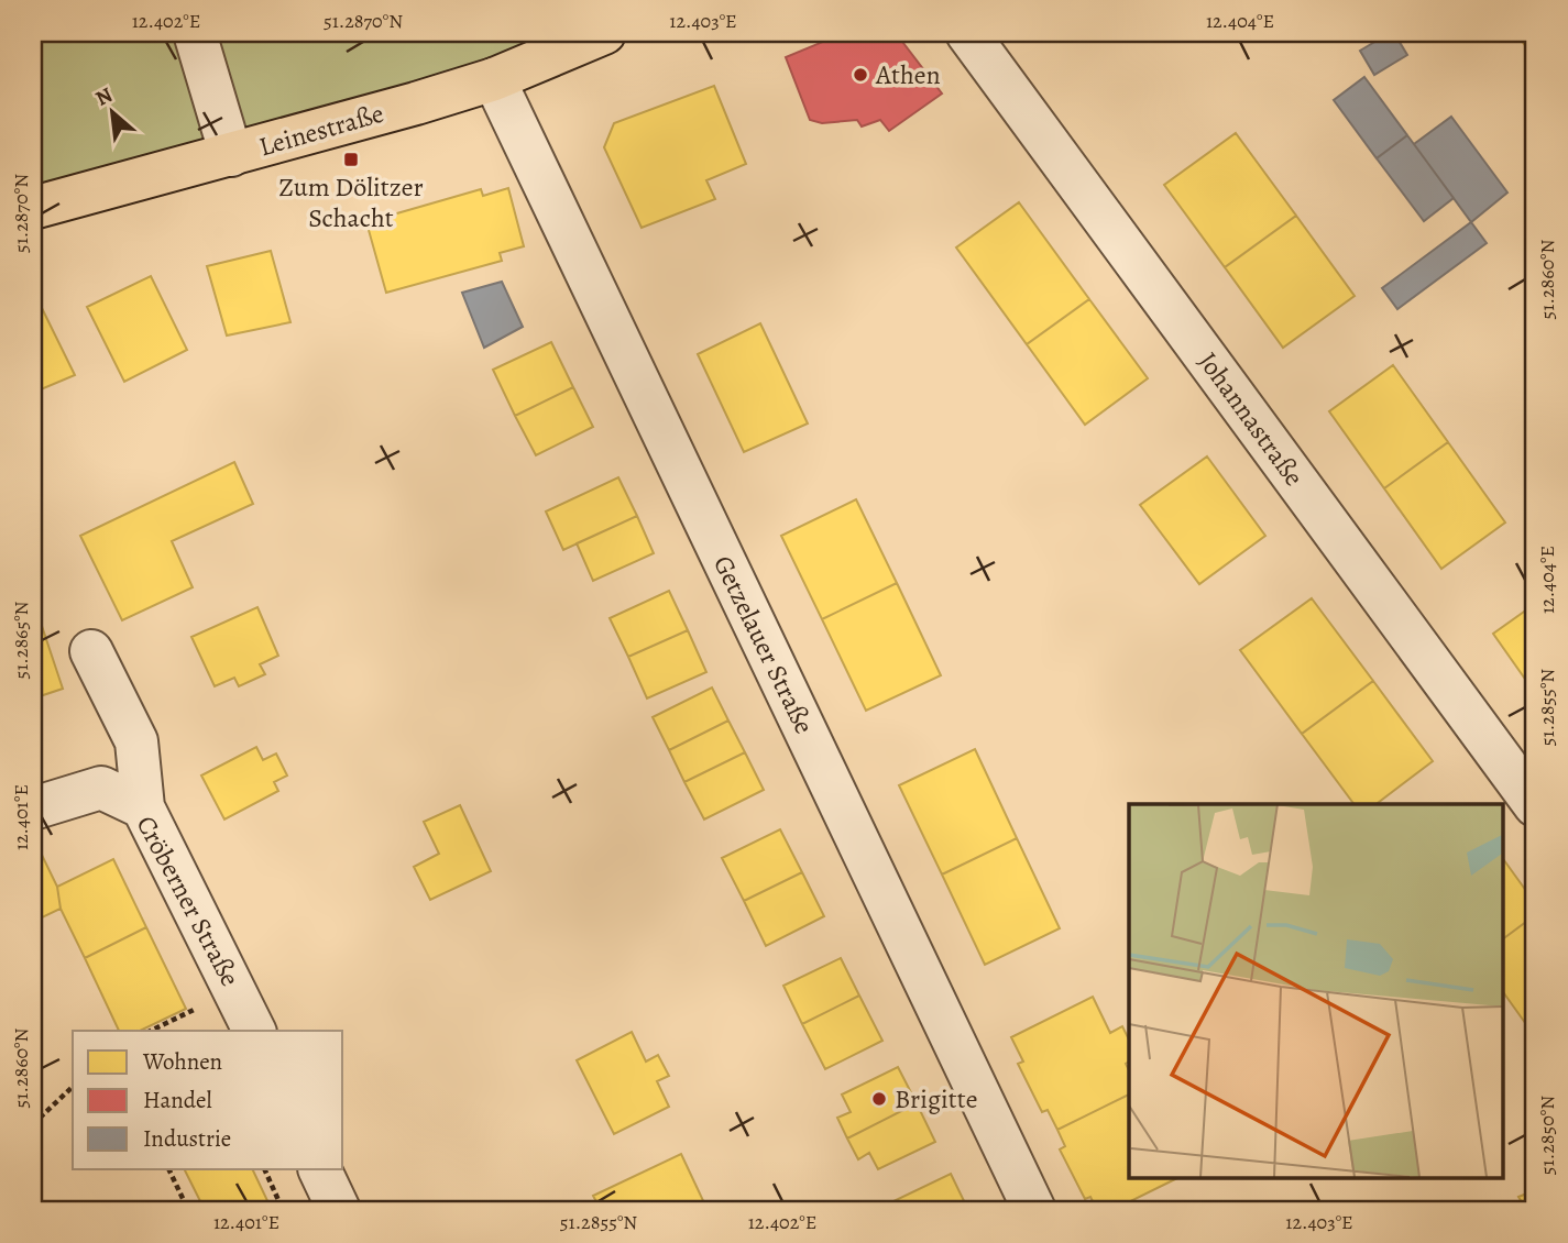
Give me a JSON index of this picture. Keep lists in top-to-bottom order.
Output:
{
  "streets": {
    "main road": ["Leinestraße"],
    "street": ["Johannastraße", "Getzelauer Straße", "Cröberner Straße"]
  },
  "crossings": [
    ["Leinestraße", "Getzelauer Straße"]
  ],
  "places": {
    "other": ["Athen", "Brigitte"],
    "transit": ["Zum Dölitzer Schacht"]
  },
  "legend": ["Wohnen", "Handel", "Industrie"],
  "north": "top left",
  "coordinates": [
    "12.402°E",
    "51.2870°N",
    "12.403°E",
    "12.404°E",
    "51.2860°N",
    "51.2865°N",
    "51.2855°N",
    "12.401°E",
    "51.2850°N"
  ]
}
